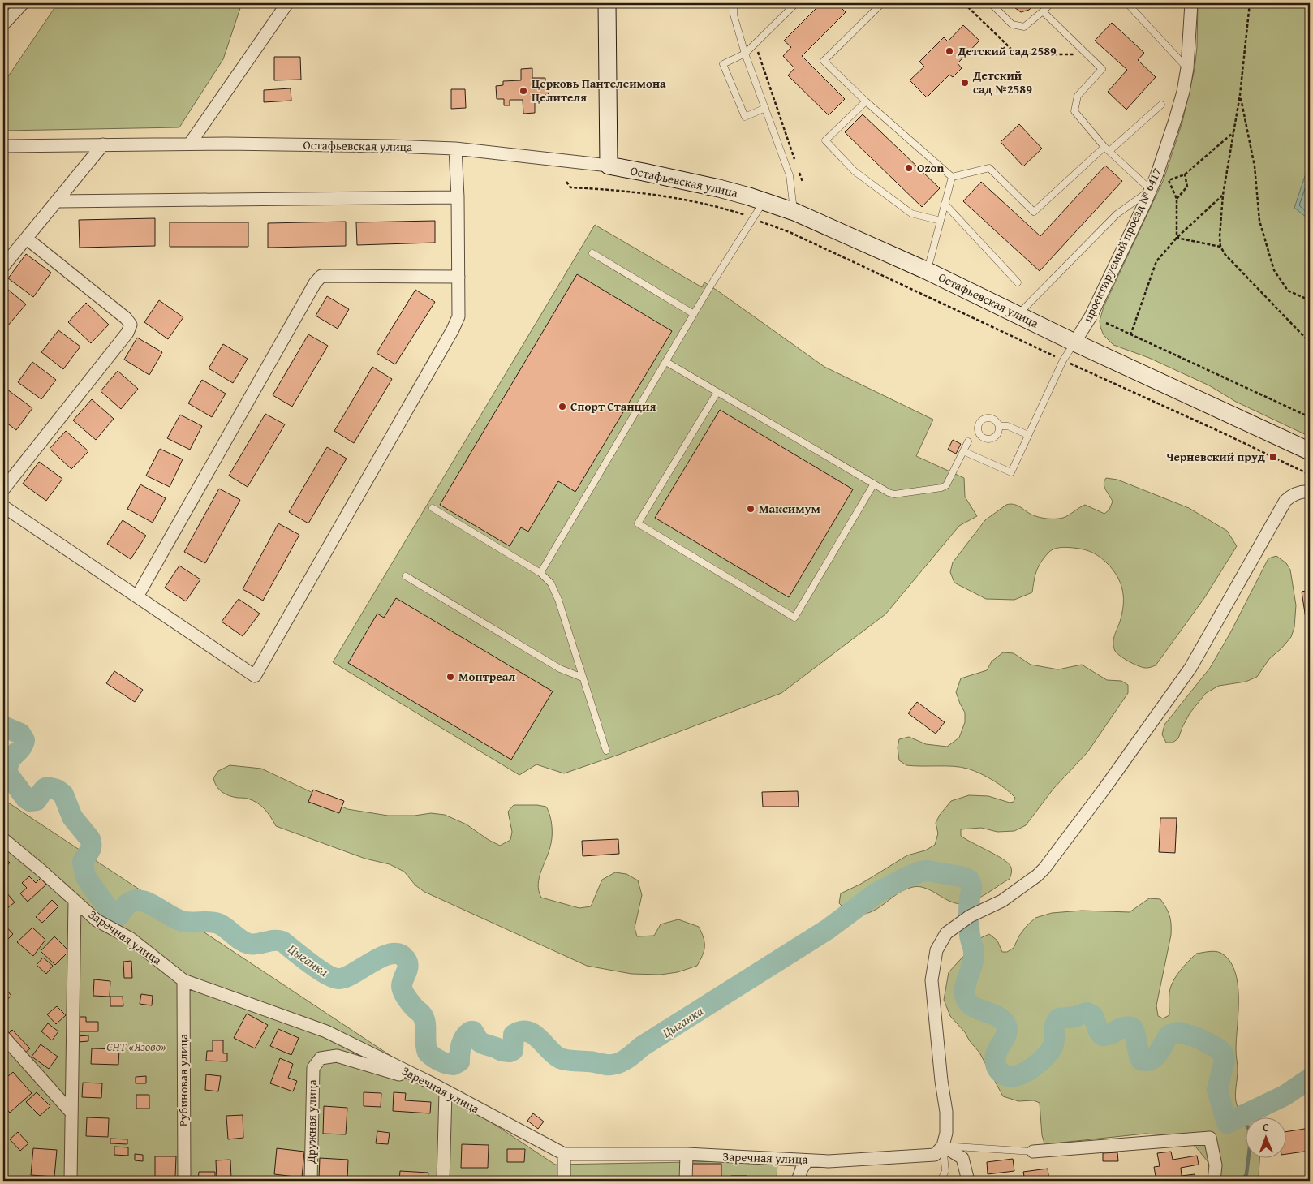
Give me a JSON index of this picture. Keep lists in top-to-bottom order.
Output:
{
  "streets": {
    "street": [
      "Остафьевская улица",
      "проектируемый проезд № 6417",
      "Заречная улица",
      "Рубиновая улица",
      "Дружная улица"
    ]
  },
  "crossings": [
    ["Остафьевская улица", "проектируемый проезд № 6417"],
    ["Заречная улица", "Рубиновая улица"],
    ["Заречная улица", "Дружная улица"]
  ],
  "water": ["Цыганка"],
  "parks": ["СНТ «Язово»"],
  "places": {
    "other": [
      "Детский сад 2589",
      "Детский сад №2589",
      "Церковь Пантелеимона Целителя",
      "Ozon",
      "Спорт Станция",
      "Максимум",
      "Монтреал"
    ],
    "transit": ["Черневский пруд"]
  },
  "north": "top"
}
